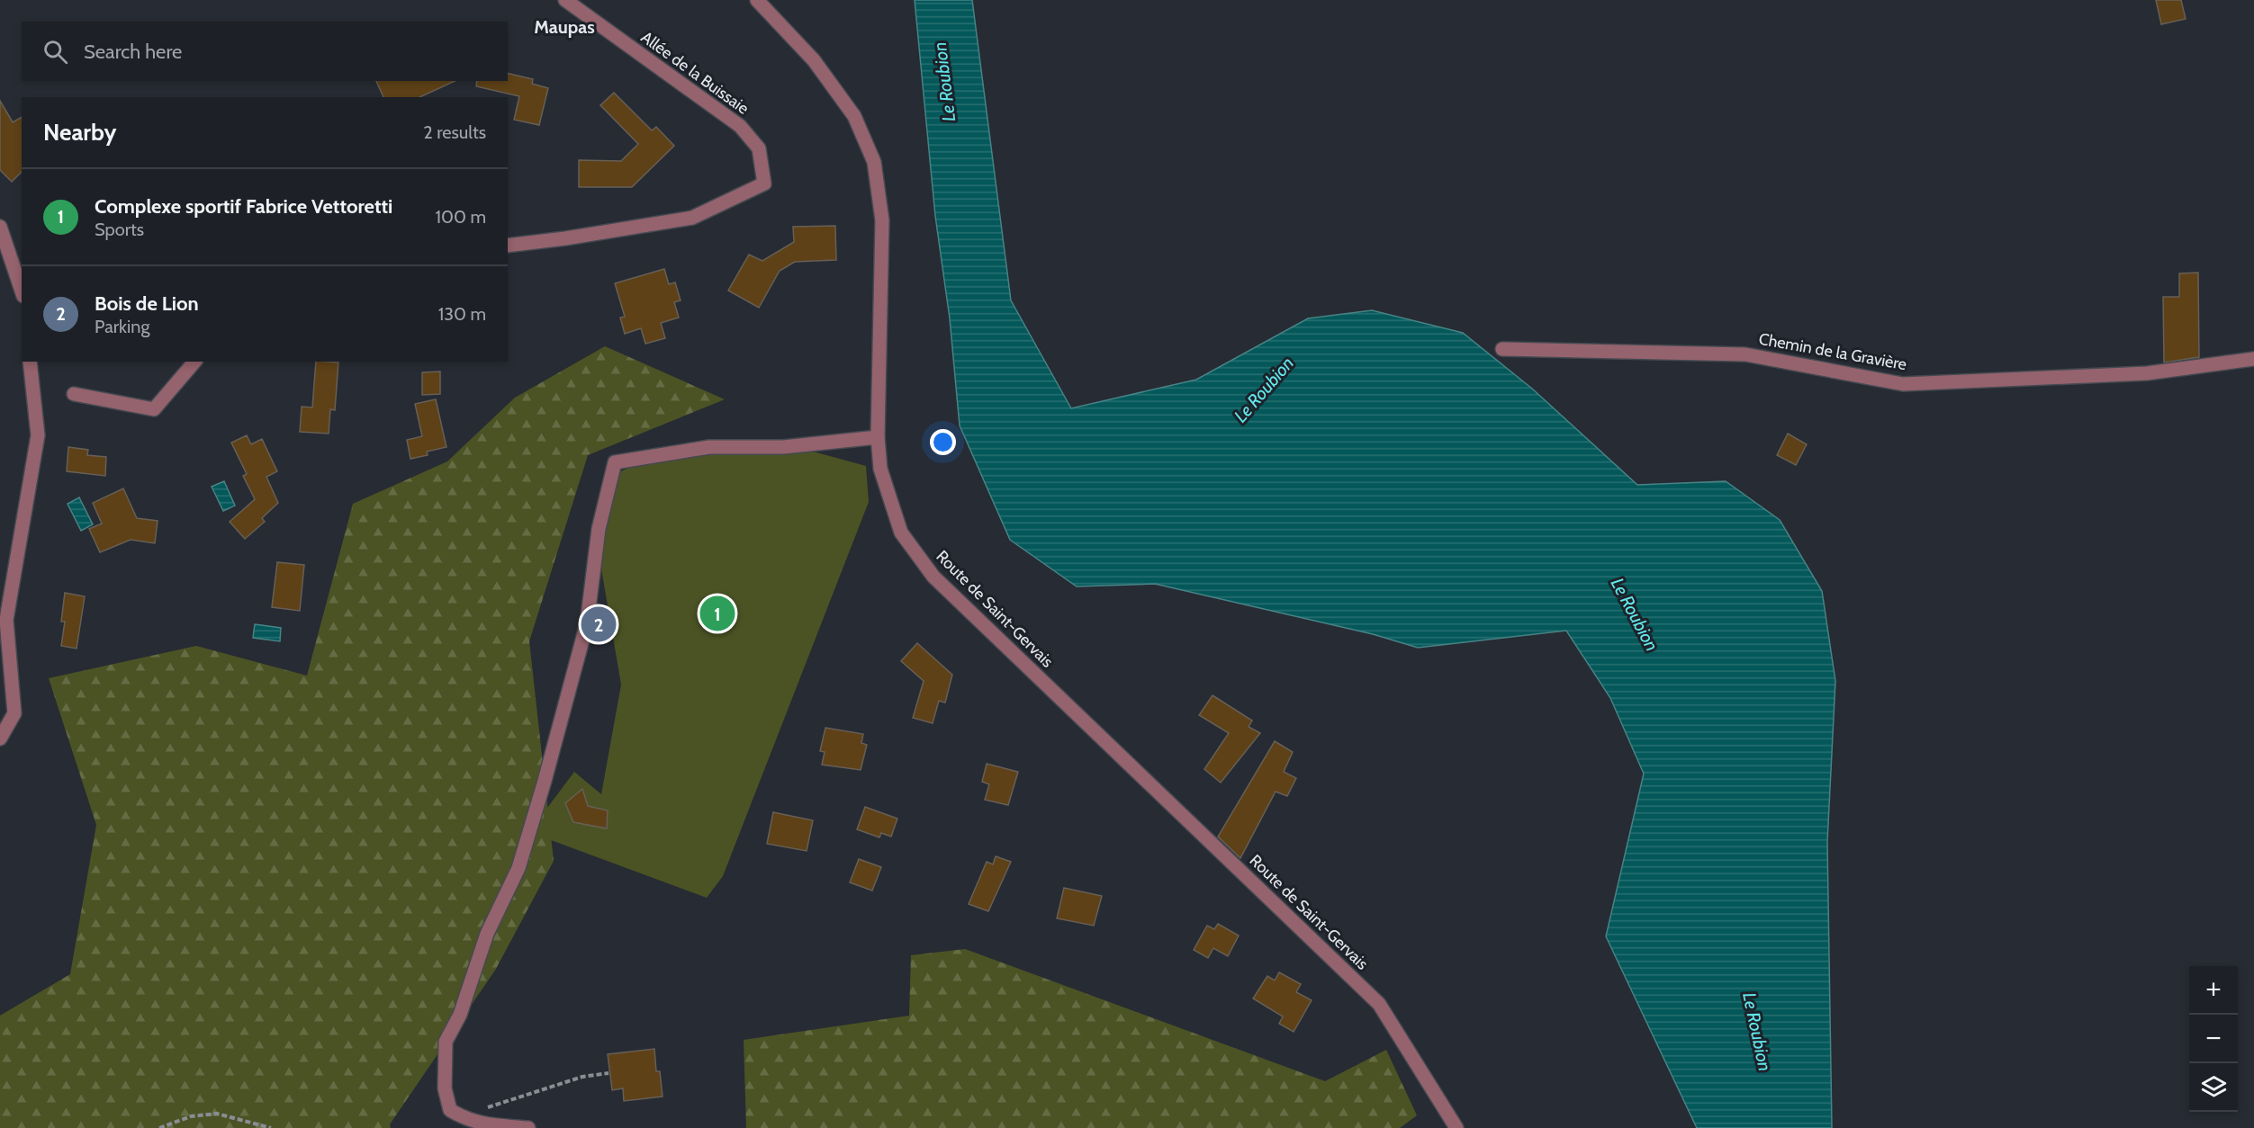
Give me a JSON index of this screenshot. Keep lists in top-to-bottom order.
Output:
{
  "streets": {
    "street": ["Allée de la Buissaie", "Chemin de la Gravière", "Route de Saint-Gervais"]
  },
  "districts": ["Maupas"],
  "water": ["Le Roubion"],
  "page": {
    "search": "Search here",
    "heading": ["Nearby", "2 results"],
    "list": [
      {
        "mark": "1",
        "name": "Complexe sportif Fabrice Vettoretti",
        "note": "Sports",
        "value": "100 m"
      },
      {
        "mark": "2",
        "name": "Bois de Lion",
        "note": "Parking",
        "value": "130 m"
      }
    ],
    "pins": ["1", "2"],
    "map_buttons": ["+", "−"]
  }
}
